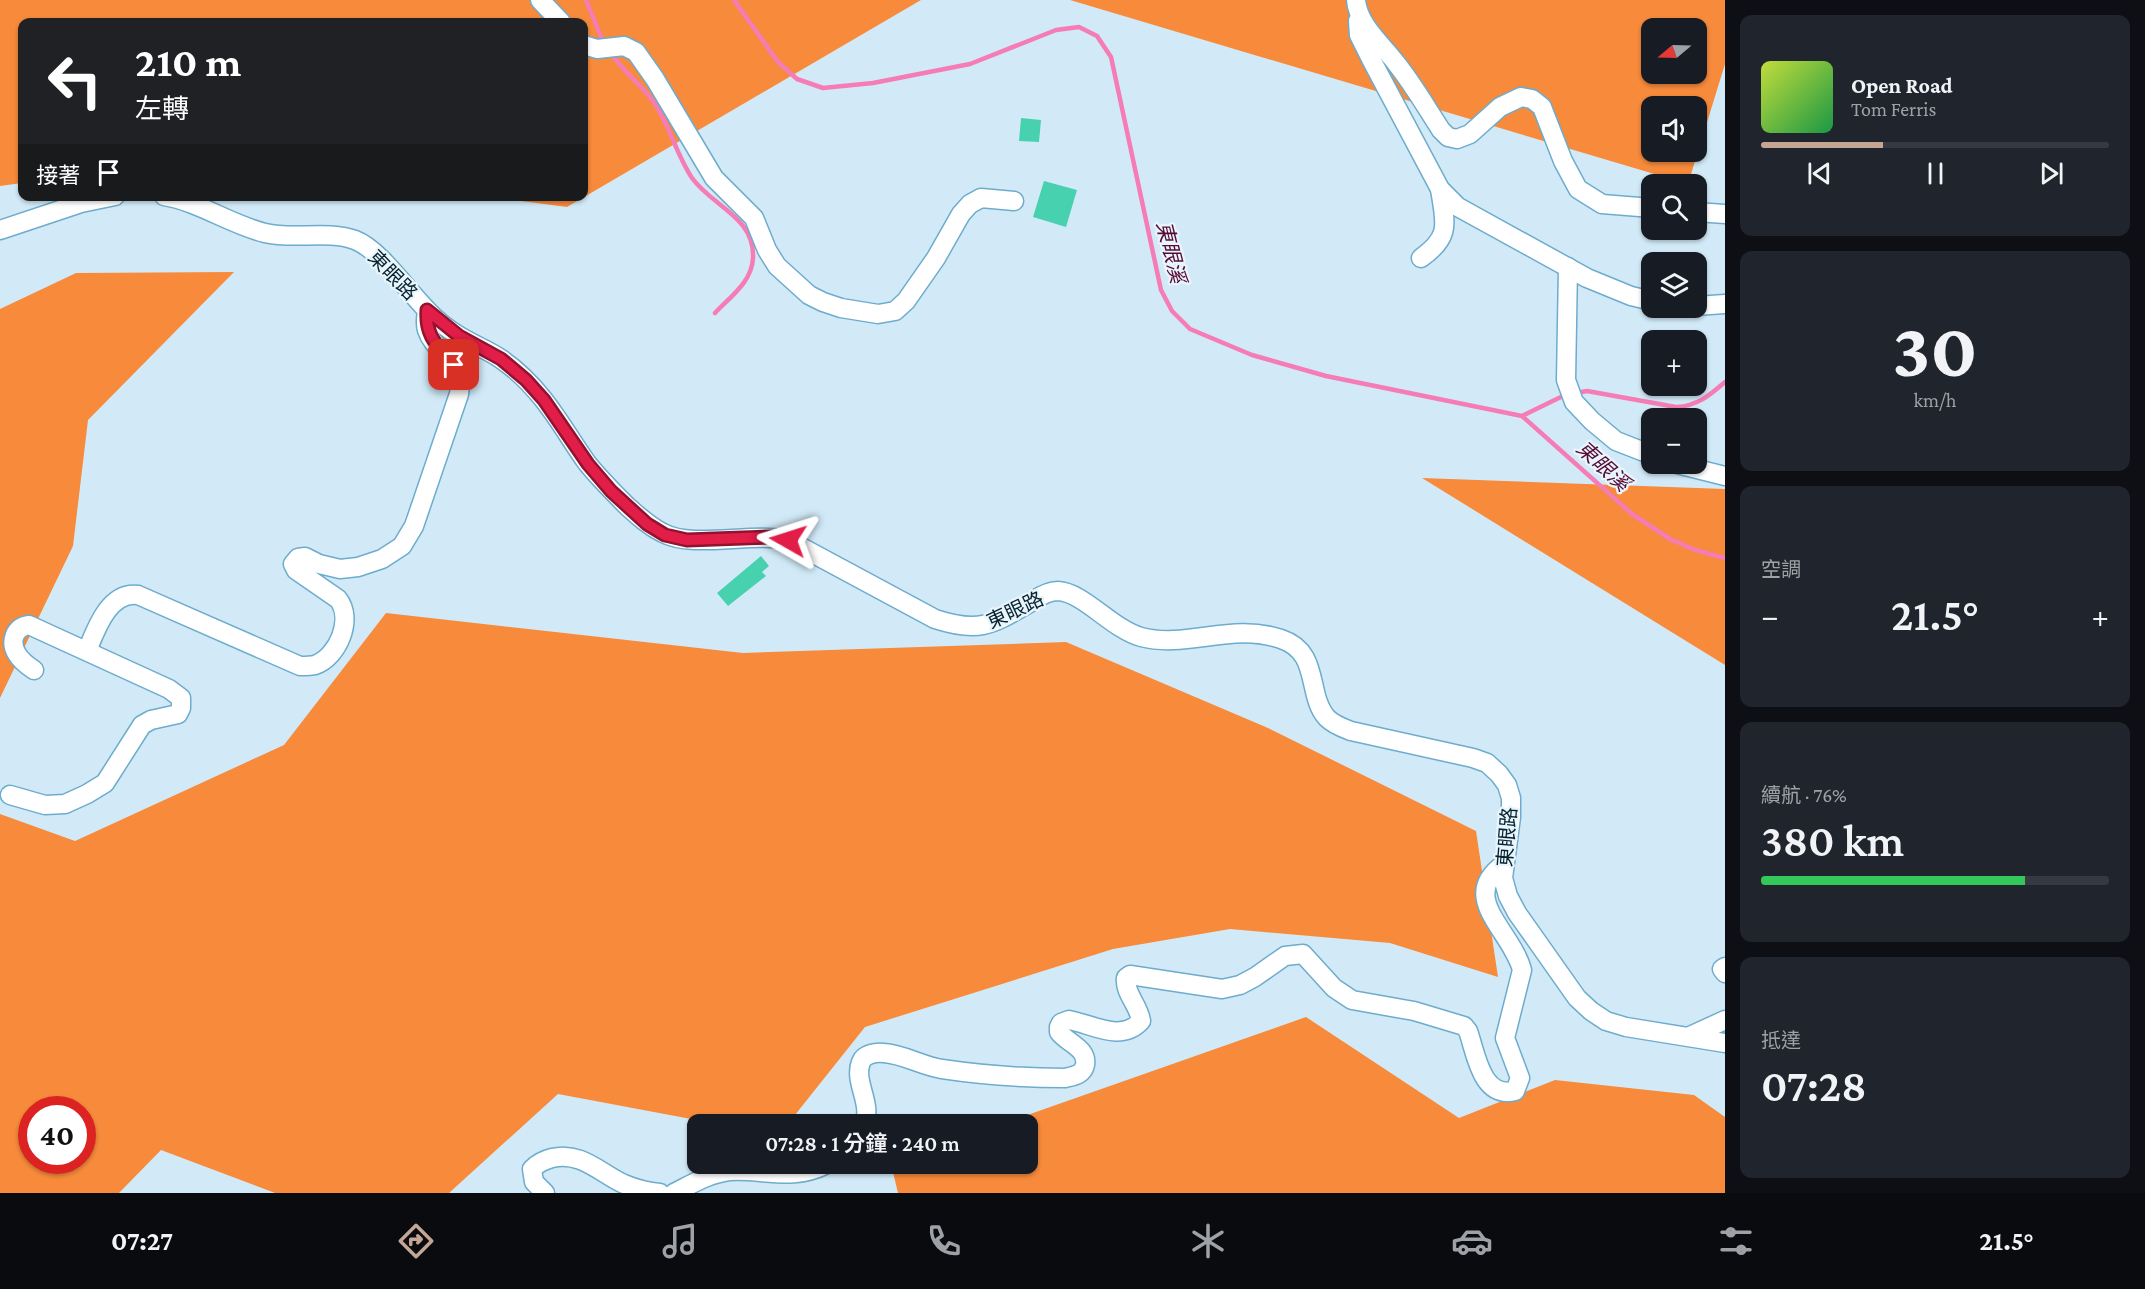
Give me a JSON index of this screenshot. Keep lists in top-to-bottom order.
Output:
{
  "streets": {
    "street": ["東眼路"]
  },
  "water": ["東眼溪"],
  "north": "left",
  "page": {
    "map_buttons": ["+", "−"],
    "turn": ["210 m", "左轉"],
    "song": ["Open Road", "Tom Ferris"],
    "then": "接著",
    "tile": [
      ["30", "km/h"],
      "空調",
      ["續航 · 76%", "380 km"],
      ["抵達", "07:28"]
    ],
    "heat": ["−", "21.5°", "+"],
    "limit": "40",
    "trip": "07:28 · 1 分鐘 · 240 m",
    "tabs": ["07:27", "21.5°"]
  }
}
